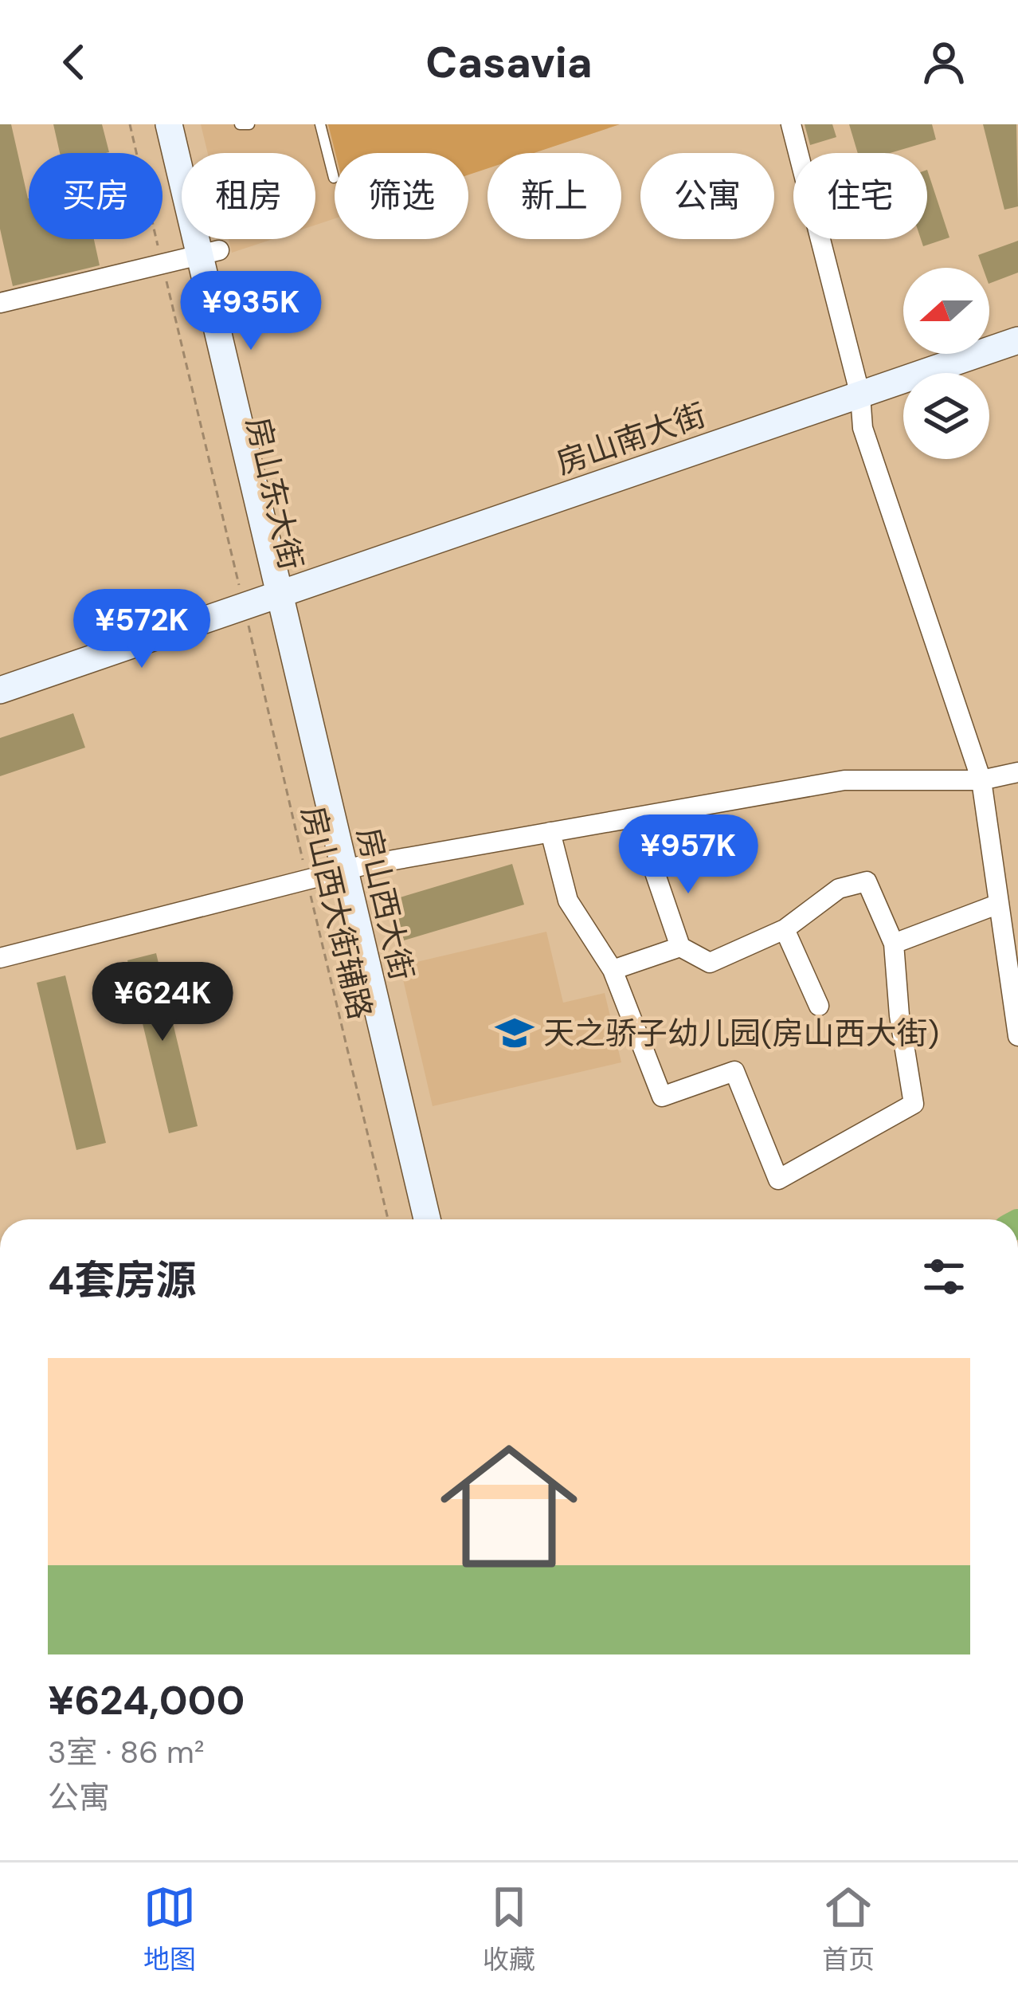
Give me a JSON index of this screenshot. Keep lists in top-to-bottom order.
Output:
{
  "streets": {
    "main road": ["房山南大街", "房山东大街", "房山西大街"],
    "path": ["房山西大街辅路"]
  },
  "crossings": [
    ["房山南大街", "房山东大街"],
    ["房山南大街", "房山西大街"],
    ["房山南大街", "房山西大街辅路"],
    ["房山东大街", "房山西大街"],
    ["房山东大街", "房山西大街辅路"],
    ["房山西大街", "房山西大街辅路"]
  ],
  "places": {
    "school or university": ["天之骄子幼儿园(房山西大街)"]
  },
  "north": "left",
  "page": {
    "header": "Casavia",
    "chip": [
      "买房",
      "租房",
      "筛选",
      "新上",
      "公寓",
      "住宅"
    ],
    "price": [
      "¥935K",
      "¥572K",
      "¥957K",
      "¥624K"
    ],
    "heading": "4套房源",
    "list": [
      {
        "name": "¥624,000",
        "note": "3室 · 86 m² · 公寓"
      }
    ],
    "tabs": ["地图", "收藏", "首页"]
  }
}
